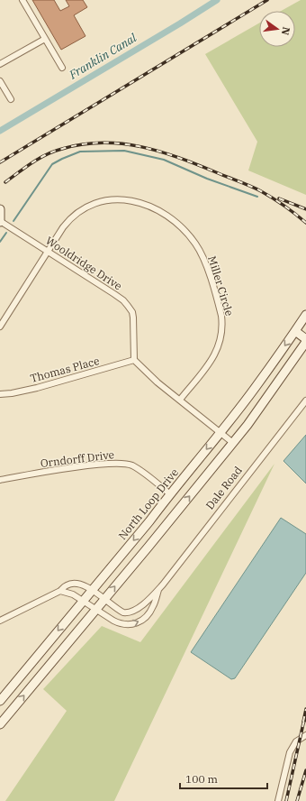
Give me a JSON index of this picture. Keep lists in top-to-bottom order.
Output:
{
  "streets": {
    "main road": ["North Loop Drive"],
    "street": [
      "Wooldridge Drive",
      "Miller Circle",
      "Thomas Place",
      "Orndorff Drive",
      "Dale Road"
    ]
  },
  "crossings": [
    ["Wooldridge Drive", "Miller Circle"],
    ["Wooldridge Drive", "Thomas Place"],
    ["Orndorff Drive", "North Loop Drive"],
    ["Dale Road", "North Loop Drive"]
  ],
  "water": ["Franklin Canal"],
  "scale_bar": "100 m",
  "north": "right"
}
